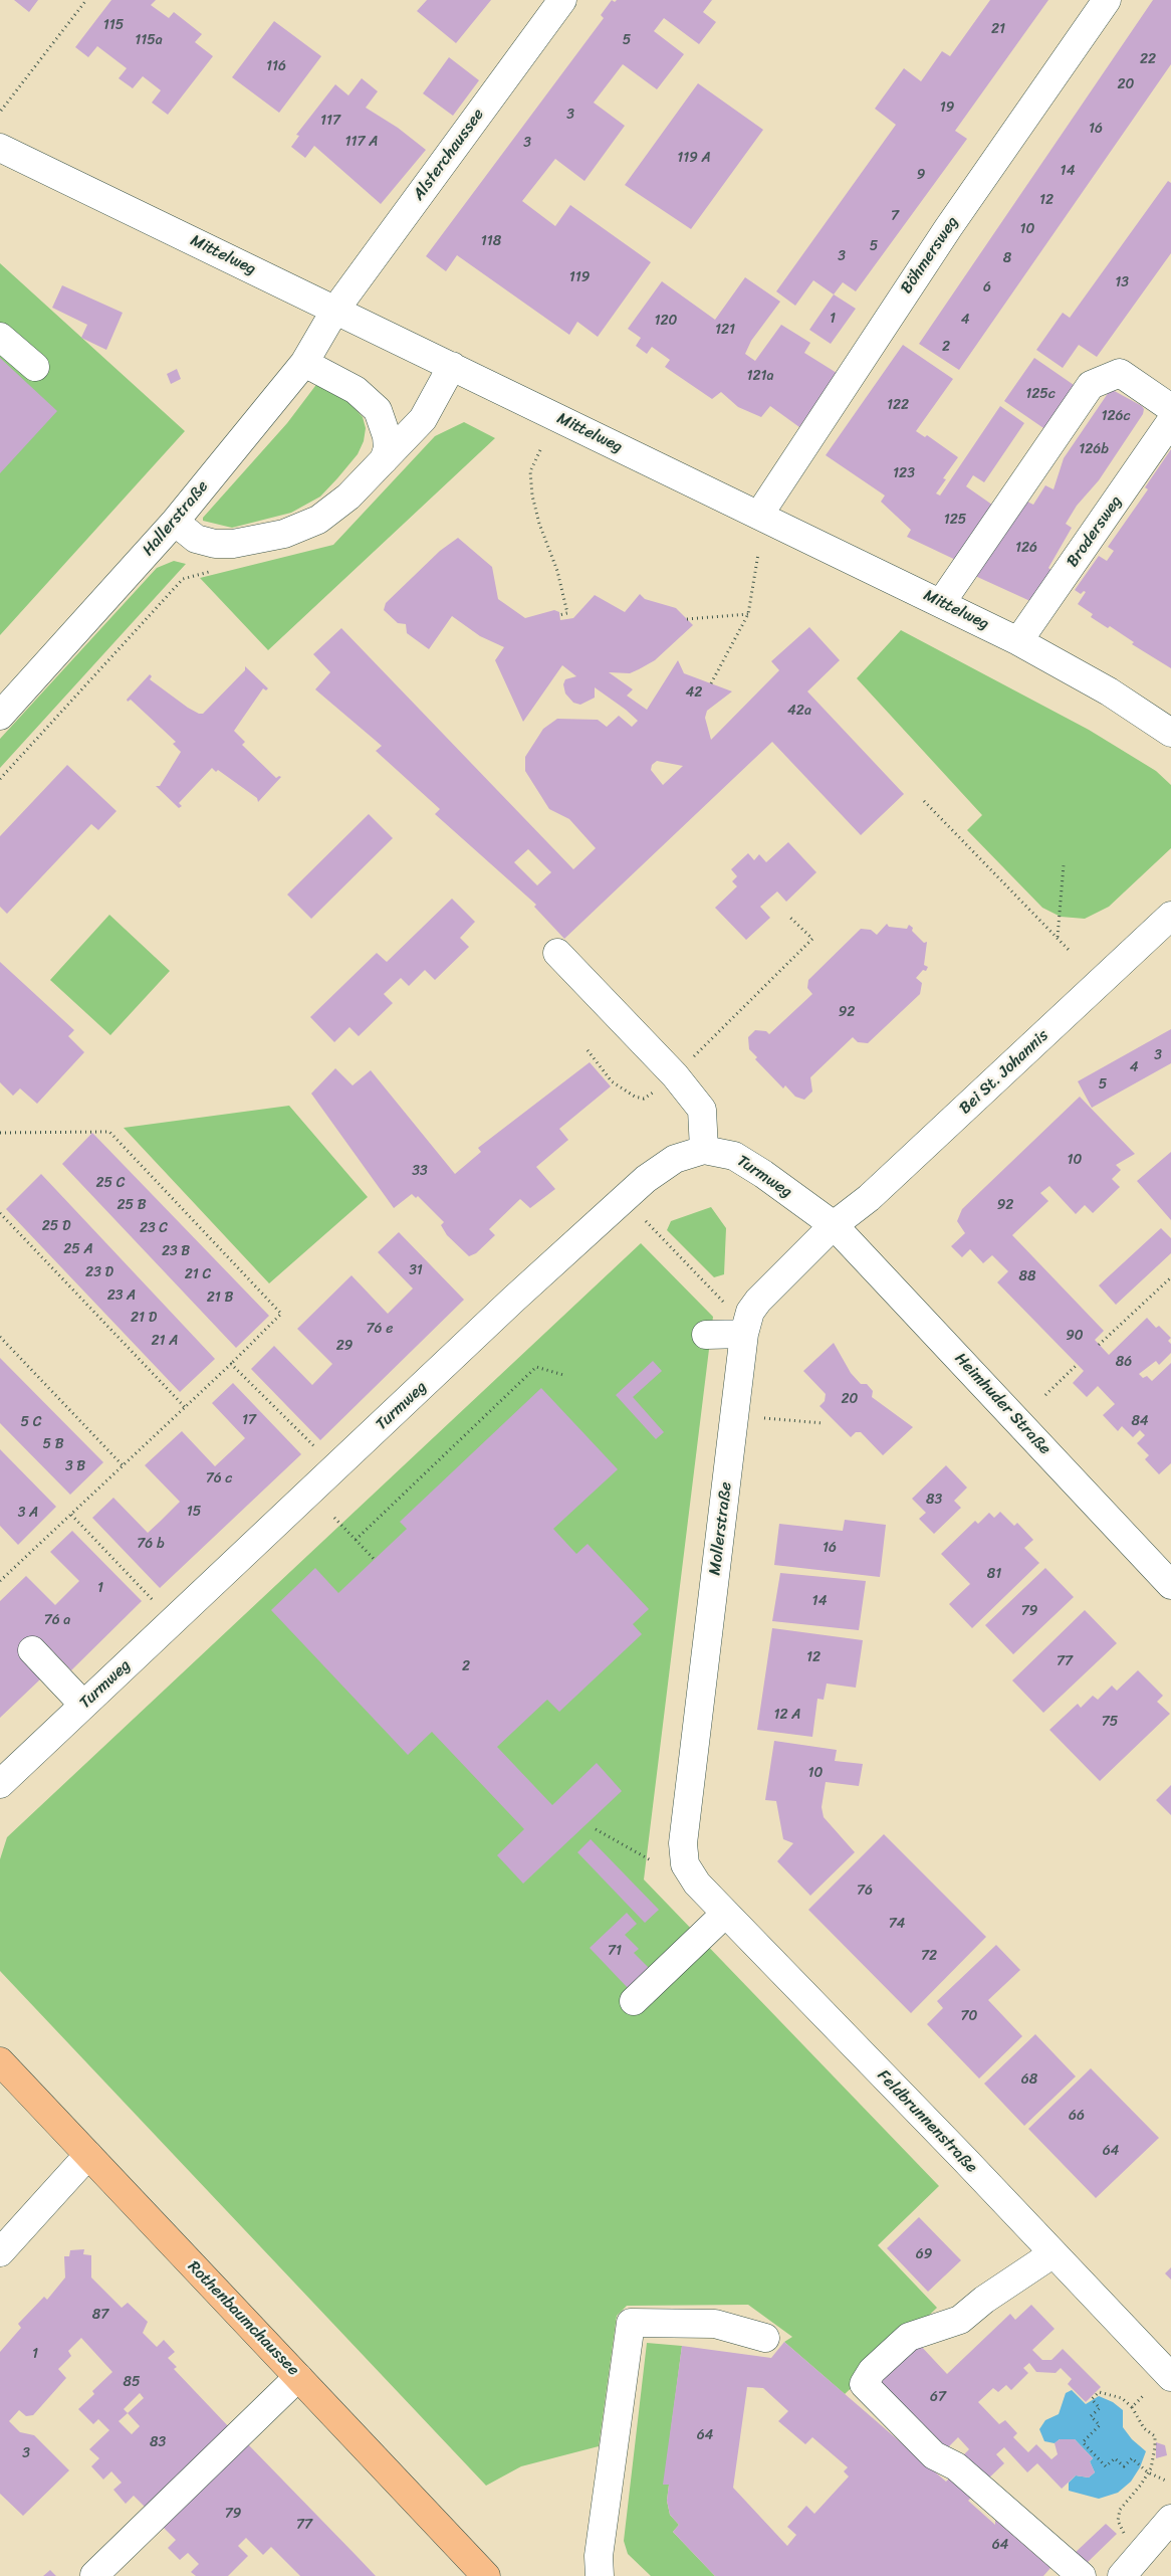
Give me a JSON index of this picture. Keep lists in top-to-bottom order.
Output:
{
  "streets": {
    "main road": ["Rothenbaumchaussee"],
    "street": [
      "Alsterchaussee",
      "Mittelweg",
      "Böhmersweg",
      "Hallerstraße",
      "Brodersweg",
      "Bei St. Johannis",
      "Turmweg",
      "Heimhuder Straße",
      "Mollerstraße",
      "Feldbrunnenstraße"
    ]
  },
  "crossings": [
    ["Alsterchaussee", "Mittelweg"],
    ["Alsterchaussee", "Hallerstraße"],
    ["Mittelweg", "Böhmersweg"],
    ["Mittelweg", "Hallerstraße"],
    ["Mittelweg", "Brodersweg"],
    ["Bei St. Johannis", "Turmweg"],
    ["Bei St. Johannis", "Heimhuder Straße"],
    ["Bei St. Johannis", "Mollerstraße"],
    ["Turmweg", "Heimhuder Straße"],
    ["Turmweg", "Mollerstraße"],
    ["Heimhuder Straße", "Mollerstraße"],
    ["Mollerstraße", "Feldbrunnenstraße"]
  ],
  "house_numbers": [
    "115",
    "21",
    "115a",
    "5",
    "22",
    "116",
    "20",
    "19",
    "3",
    "117",
    "16",
    "117 A",
    "3",
    "119 A",
    "14",
    "9",
    "12",
    "7",
    "10",
    "118",
    "5",
    "3",
    "8",
    "119",
    "13",
    "6",
    "1",
    "4",
    "120",
    "121",
    "2",
    "121a",
    "125c",
    "122",
    "126c",
    "126b",
    "123",
    "125",
    "126",
    "42",
    "42a",
    "92",
    "3",
    "4",
    "5",
    "10",
    "33",
    "25 C",
    "25 B",
    "92",
    "25 D",
    "23 C",
    "25 A",
    "23 B",
    "31",
    "23 D",
    "21 C",
    "88",
    "23 A",
    "21 B",
    "21 D",
    "76 e",
    "90",
    "21 A",
    "29",
    "86",
    "20",
    "17",
    "84",
    "5 C",
    "5 B",
    "3 B",
    "76 c",
    "83",
    "15",
    "3 A",
    "76 b",
    "16",
    "81",
    "1",
    "14",
    "79",
    "76 a",
    "12",
    "77",
    "2",
    "12 A",
    "75",
    "10",
    "76",
    "74",
    "71",
    "72",
    "70",
    "68",
    "66",
    "64",
    "69",
    "87",
    "1",
    "85",
    "67",
    "64",
    "83",
    "3",
    "79",
    "77",
    "64"
  ]
}
